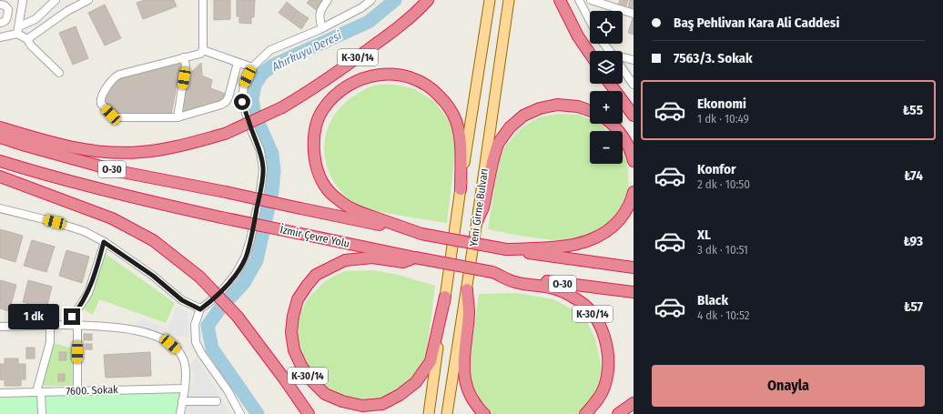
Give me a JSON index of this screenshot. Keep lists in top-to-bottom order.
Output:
{
  "streets": {
    "highway": ["K-30/14", "O-30", "İzmir Çevre Yolu"],
    "main road": ["Yeni Girne Bulvarı"],
    "street": ["7600. Sokak"]
  },
  "crossings": [
    ["K-30/14", "O-30"],
    ["K-30/14", "Yeni Girne Bulvarı"],
    ["K-30/14", "İzmir Çevre Yolu"]
  ],
  "water": ["Ahırkuyu Deresi"],
  "page": {
    "banner": ["Baş Pehlivan Kara Ali Caddesi", "7563/3. Sokak"],
    "map_buttons": ["+", "−"],
    "list": [
      {
        "name": "Ekonomi",
        "note": "1 dk · 10:49",
        "value": "₺55"
      },
      {
        "name": "Konfor",
        "note": "2 dk · 10:50",
        "value": "₺74"
      },
      {
        "name": "XL",
        "note": "3 dk · 10:51",
        "value": "₺93"
      },
      {
        "name": "Black",
        "note": "4 dk · 10:52",
        "value": "₺57"
      }
    ],
    "bubble": "1 dk",
    "buttons": "Onayla"
  }
}
